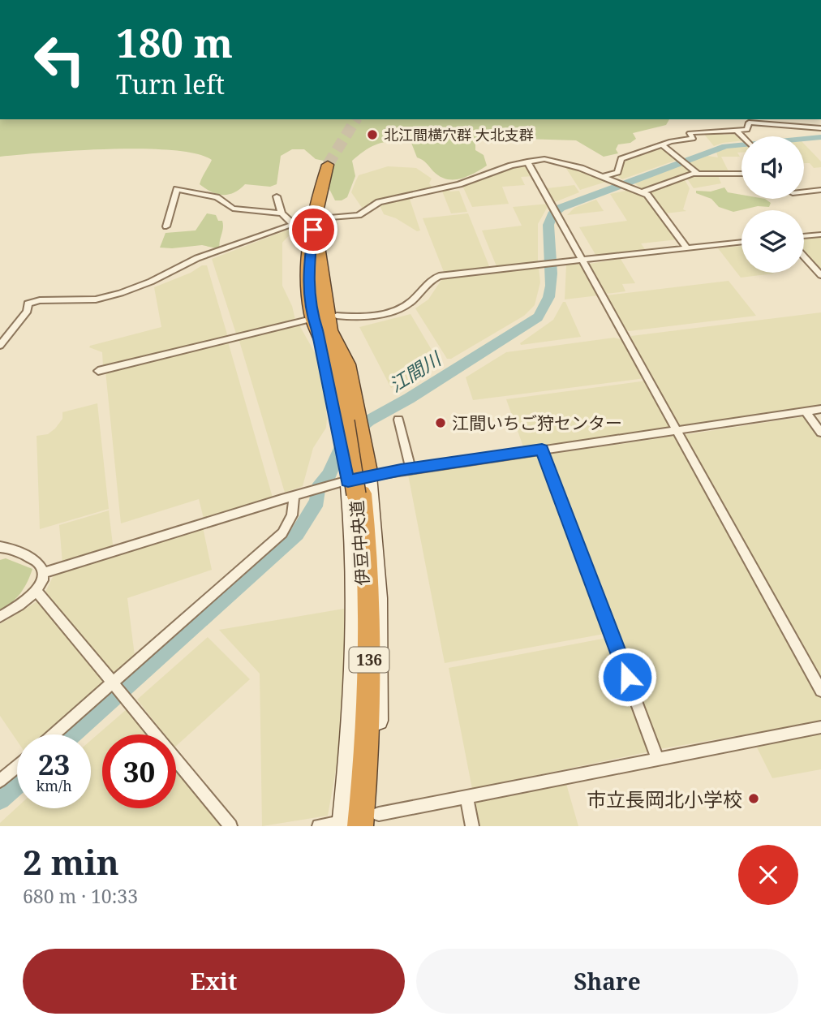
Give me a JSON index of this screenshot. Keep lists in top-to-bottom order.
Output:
{
  "streets": {
    "highway": ["伊豆中央道", "136"]
  },
  "crossings": [
    ["伊豆中央道", "136"]
  ],
  "water": ["江間川"],
  "places": ["北江間横穴群 大北支群", "江間いちご狩センター", "市立長岡北小学校"],
  "page": {
    "turn": ["180 m", "Turn left"],
    "speed": "23 km/h",
    "limit": "30",
    "heading": ["2 min", "680 m · 10:33"],
    "buttons": ["Exit", "Share"]
  }
}
